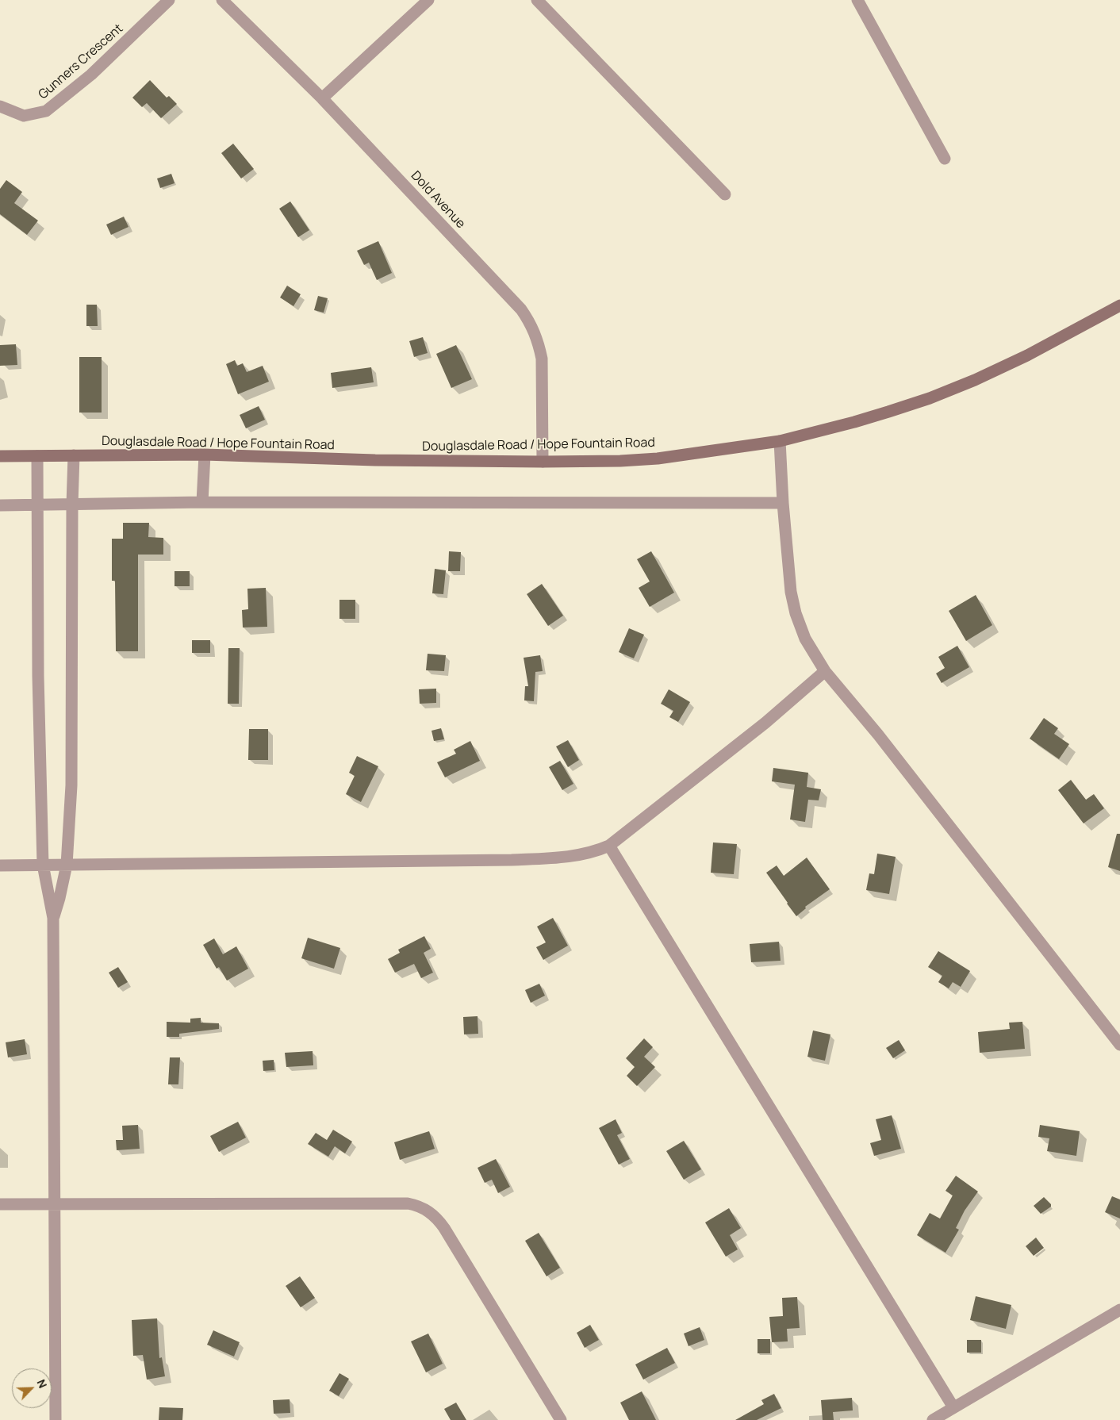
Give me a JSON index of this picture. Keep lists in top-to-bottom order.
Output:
{
  "streets": {
    "main road": ["Douglasdale Road / Hope Fountain Road"],
    "street": ["Gunners Crescent", "Dold Avenue"]
  },
  "crossings": [
    ["Dold Avenue", "Douglasdale Road / Hope Fountain Road"]
  ],
  "north": "top right"
}
